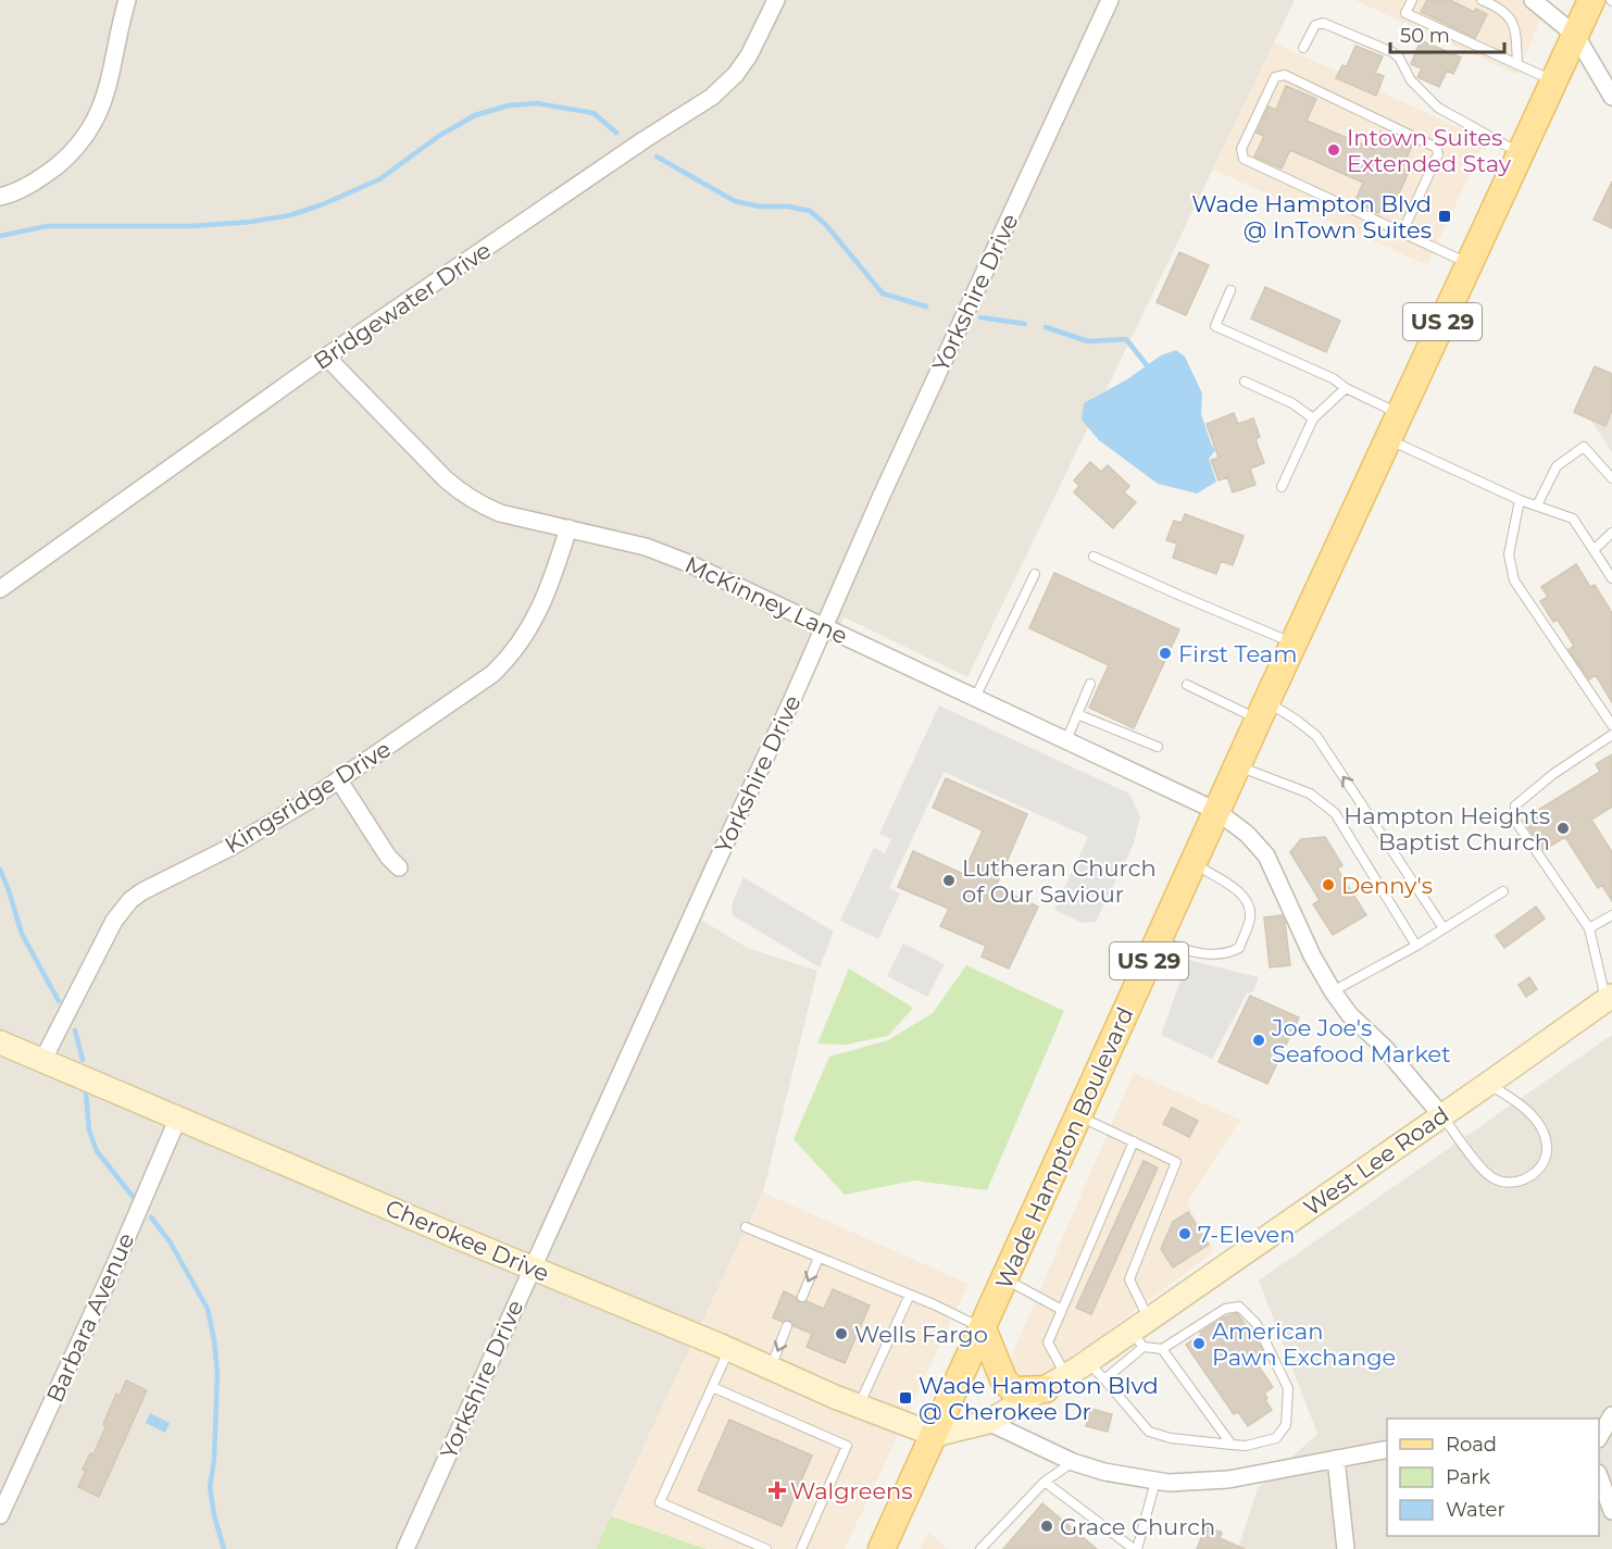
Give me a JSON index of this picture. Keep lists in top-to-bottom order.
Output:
{
  "streets": {
    "main road": ["US 29", "Wade Hampton Boulevard"],
    "street": [
      "Yorkshire Drive",
      "Bridgewater Drive",
      "McKinney Lane",
      "Kingsridge Drive",
      "West Lee Road",
      "Cherokee Drive",
      "Barbara Avenue"
    ]
  },
  "crossings": [
    ["Yorkshire Drive", "McKinney Lane"],
    ["Yorkshire Drive", "Cherokee Drive"],
    ["Bridgewater Drive", "McKinney Lane"],
    ["McKinney Lane", "Kingsridge Drive"],
    ["McKinney Lane", "Wade Hampton Boulevard"],
    ["McKinney Lane", "West Lee Road"],
    ["Kingsridge Drive", "Cherokee Drive"],
    ["Wade Hampton Boulevard", "West Lee Road"],
    ["Wade Hampton Boulevard", "Cherokee Drive"],
    ["West Lee Road", "Cherokee Drive"],
    ["Cherokee Drive", "Barbara Avenue"]
  ],
  "places": {
    "other": [
      "Intown Suites Extended Stay",
      "First Team",
      "Hampton Heights Baptist Church",
      "Lutheran Church of Our Saviour",
      "Denny's",
      "Joe Joe's Seafood Market",
      "7-Eleven",
      "Wells Fargo",
      "American Pawn Exchange",
      "Grace Church"
    ],
    "transit": ["Wade Hampton Blvd @ InTown Suites", "Wade Hampton Blvd @ Cherokee Dr"],
    "health": ["Walgreens"]
  },
  "legend": ["Road", "Park", "Water"],
  "scale_bar": "50 m"
}
